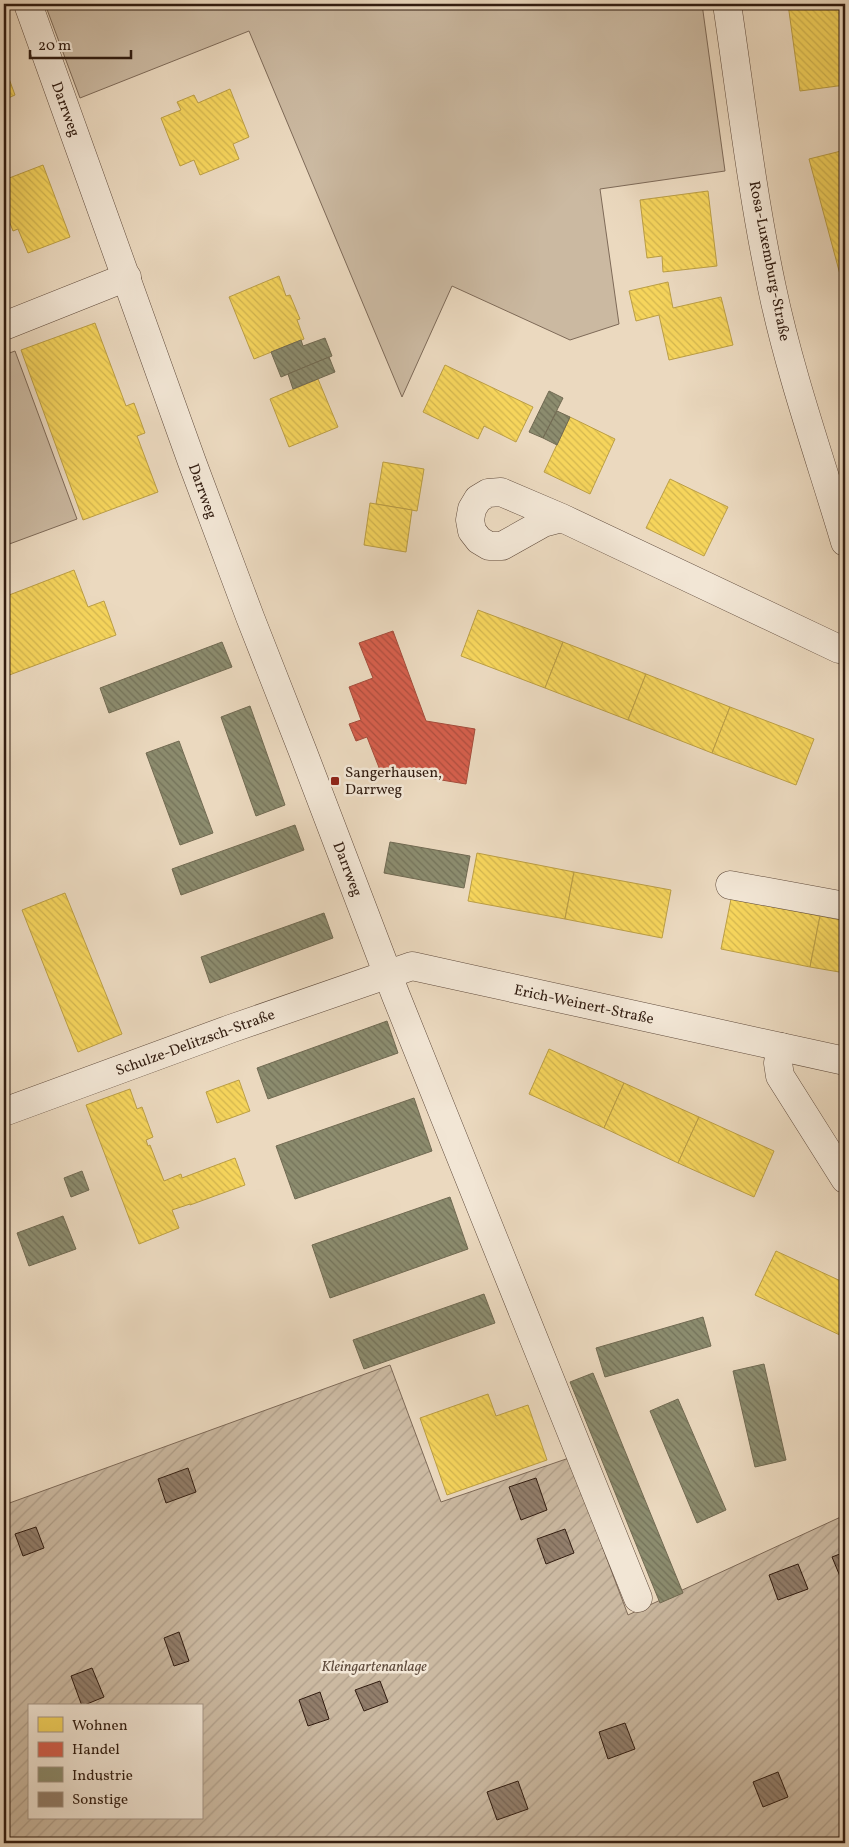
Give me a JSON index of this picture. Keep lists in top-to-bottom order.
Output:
{
  "streets": {
    "street": [
      "Darrweg",
      "Rosa-Luxemburg-Straße",
      "Erich-Weinert-Straße",
      "Schulze-Delitzsch-Straße"
    ]
  },
  "crossings": [
    ["Darrweg", "Erich-Weinert-Straße"],
    ["Darrweg", "Schulze-Delitzsch-Straße"],
    ["Erich-Weinert-Straße", "Schulze-Delitzsch-Straße"]
  ],
  "parks": ["Kleingartenanlage"],
  "places": {
    "transit": ["Sangerhausen, Darrweg"]
  },
  "legend": [
    "Wohnen",
    "Handel",
    "Industrie",
    "Sonstige"
  ],
  "scale_bar": "20 m"
}
